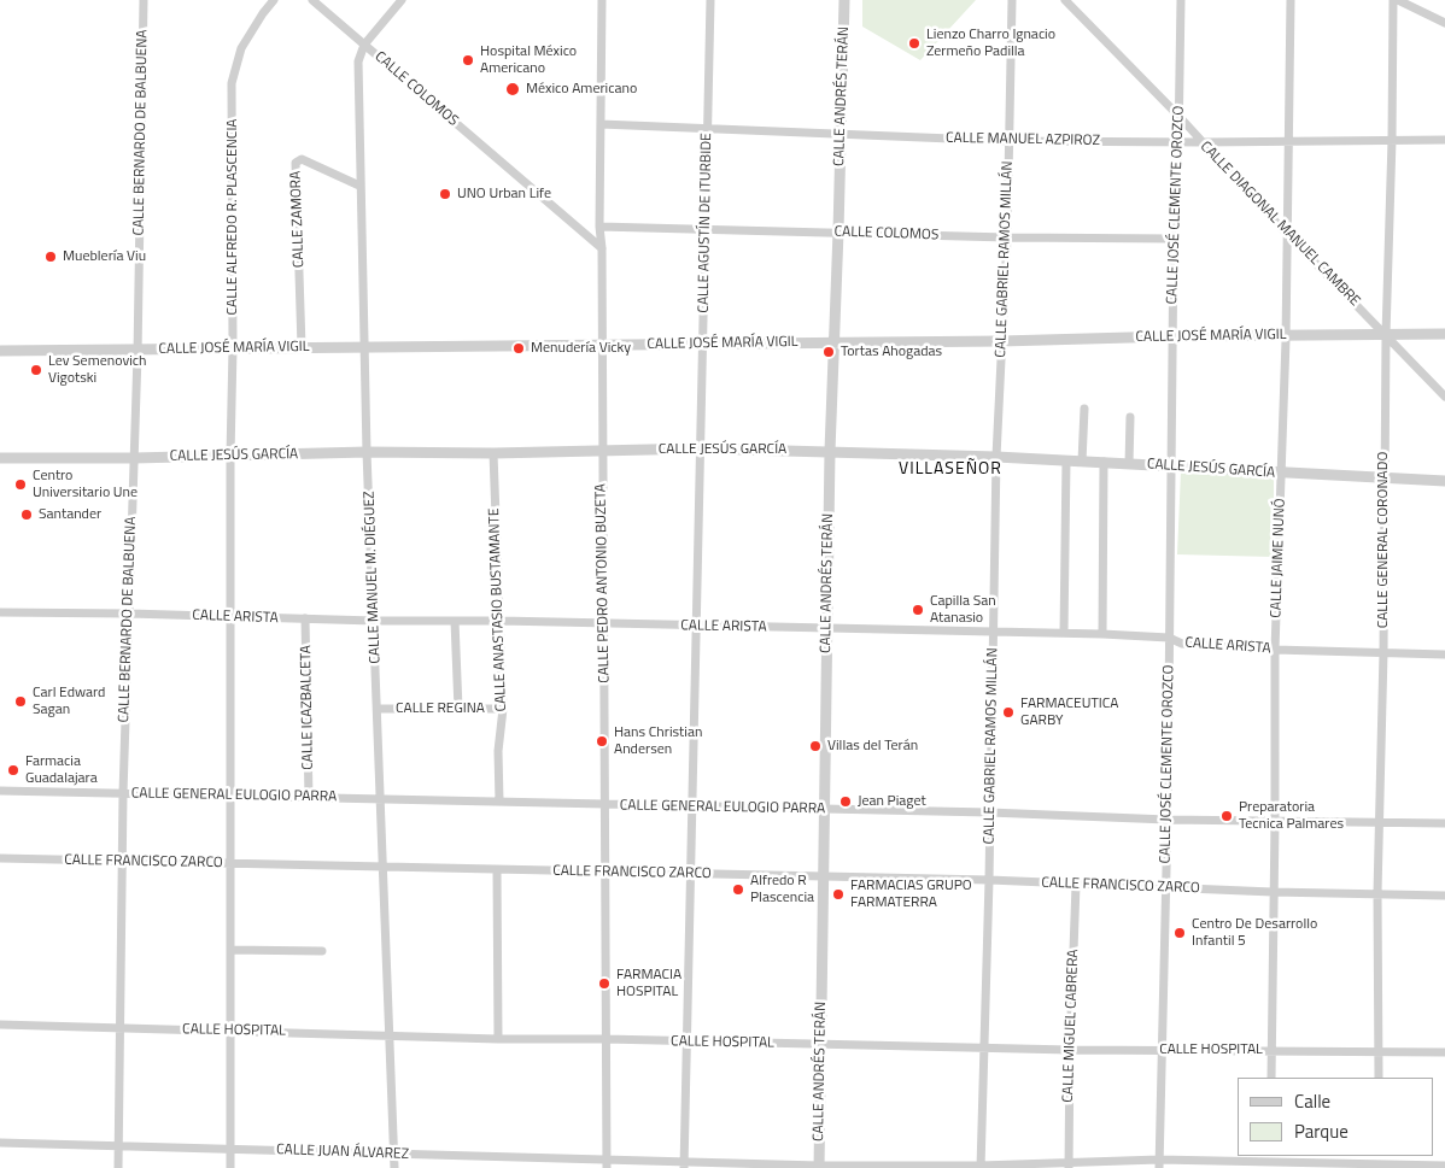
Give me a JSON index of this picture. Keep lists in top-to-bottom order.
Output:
{
  "streets": {
    "street": [
      "CALLE COLOMOS",
      "CALLE ANDRÉS TERÁN",
      "CALLE BERNARDO DE BALBUENA",
      "CALLE MANUEL AZPIROZ",
      "CALLE JOSÉ CLEMENTE OROZCO",
      "CALLE ALFREDO R. PLASCENCIA",
      "CALLE ZAMORA",
      "CALLE AGUSTÍN DE ITURBIDE",
      "CALLE DIAGONAL MANUEL CAMBRE",
      "CALLE GABRIEL RAMOS MILLÁN",
      "CALLE JOSÉ MARÍA VIGIL",
      "CALLE JESÚS GARCÍA",
      "CALLE GENERAL CORONADO",
      "CALLE JAIME NUNÓ",
      "CALLE MANUEL M. DIÉGUEZ",
      "CALLE PEDRO ANTONIO BUZETA",
      "CALLE ANASTASIO BUSTAMANTE",
      "CALLE ARISTA",
      "CALLE ICAZBALCETA",
      "CALLE REGINA",
      "CALLE GENERAL EULOGIO PARRA",
      "CALLE FRANCISCO ZARCO",
      "CALLE MIGUEL CABRERA",
      "CALLE HOSPITAL",
      "CALLE JUAN ÁLVAREZ"
    ]
  },
  "crossings": [
    ["CALLE COLOMOS", "CALLE ANDRÉS TERÁN"],
    ["CALLE COLOMOS", "CALLE JOSÉ CLEMENTE OROZCO"],
    ["CALLE COLOMOS", "CALLE AGUSTÍN DE ITURBIDE"],
    ["CALLE COLOMOS", "CALLE GABRIEL RAMOS MILLÁN"],
    ["CALLE COLOMOS", "CALLE MANUEL M. DIÉGUEZ"],
    ["CALLE COLOMOS", "CALLE PEDRO ANTONIO BUZETA"],
    ["CALLE ANDRÉS TERÁN", "CALLE MANUEL AZPIROZ"],
    ["CALLE ANDRÉS TERÁN", "CALLE JOSÉ MARÍA VIGIL"],
    ["CALLE ANDRÉS TERÁN", "CALLE JESÚS GARCÍA"],
    ["CALLE ANDRÉS TERÁN", "CALLE ARISTA"],
    ["CALLE ANDRÉS TERÁN", "CALLE GENERAL EULOGIO PARRA"],
    ["CALLE ANDRÉS TERÁN", "CALLE FRANCISCO ZARCO"],
    ["CALLE ANDRÉS TERÁN", "CALLE HOSPITAL"],
    ["CALLE ANDRÉS TERÁN", "CALLE JUAN ÁLVAREZ"],
    ["CALLE BERNARDO DE BALBUENA", "CALLE JOSÉ MARÍA VIGIL"],
    ["CALLE BERNARDO DE BALBUENA", "CALLE JESÚS GARCÍA"],
    ["CALLE BERNARDO DE BALBUENA", "CALLE ARISTA"],
    ["CALLE BERNARDO DE BALBUENA", "CALLE GENERAL EULOGIO PARRA"],
    ["CALLE BERNARDO DE BALBUENA", "CALLE FRANCISCO ZARCO"],
    ["CALLE BERNARDO DE BALBUENA", "CALLE HOSPITAL"],
    ["CALLE BERNARDO DE BALBUENA", "CALLE JUAN ÁLVAREZ"],
    ["CALLE MANUEL AZPIROZ", "CALLE JOSÉ CLEMENTE OROZCO"],
    ["CALLE MANUEL AZPIROZ", "CALLE AGUSTÍN DE ITURBIDE"],
    ["CALLE MANUEL AZPIROZ", "CALLE DIAGONAL MANUEL CAMBRE"],
    ["CALLE MANUEL AZPIROZ", "CALLE GABRIEL RAMOS MILLÁN"],
    ["CALLE MANUEL AZPIROZ", "CALLE GENERAL CORONADO"],
    ["CALLE MANUEL AZPIROZ", "CALLE JAIME NUNÓ"],
    ["CALLE MANUEL AZPIROZ", "CALLE PEDRO ANTONIO BUZETA"],
    ["CALLE JOSÉ CLEMENTE OROZCO", "CALLE DIAGONAL MANUEL CAMBRE"],
    ["CALLE JOSÉ CLEMENTE OROZCO", "CALLE JOSÉ MARÍA VIGIL"],
    ["CALLE JOSÉ CLEMENTE OROZCO", "CALLE JESÚS GARCÍA"],
    ["CALLE JOSÉ CLEMENTE OROZCO", "CALLE ARISTA"],
    ["CALLE JOSÉ CLEMENTE OROZCO", "CALLE GENERAL EULOGIO PARRA"],
    ["CALLE JOSÉ CLEMENTE OROZCO", "CALLE FRANCISCO ZARCO"],
    ["CALLE JOSÉ CLEMENTE OROZCO", "CALLE HOSPITAL"],
    ["CALLE JOSÉ CLEMENTE OROZCO", "CALLE JUAN ÁLVAREZ"],
    ["CALLE ALFREDO R. PLASCENCIA", "CALLE JOSÉ MARÍA VIGIL"],
    ["CALLE ALFREDO R. PLASCENCIA", "CALLE JESÚS GARCÍA"],
    ["CALLE ALFREDO R. PLASCENCIA", "CALLE ARISTA"],
    ["CALLE ALFREDO R. PLASCENCIA", "CALLE GENERAL EULOGIO PARRA"],
    ["CALLE ALFREDO R. PLASCENCIA", "CALLE FRANCISCO ZARCO"],
    ["CALLE ALFREDO R. PLASCENCIA", "CALLE HOSPITAL"],
    ["CALLE ALFREDO R. PLASCENCIA", "CALLE JUAN ÁLVAREZ"],
    ["CALLE ZAMORA", "CALLE JOSÉ MARÍA VIGIL"],
    ["CALLE ZAMORA", "CALLE MANUEL M. DIÉGUEZ"],
    ["CALLE AGUSTÍN DE ITURBIDE", "CALLE JOSÉ MARÍA VIGIL"],
    ["CALLE AGUSTÍN DE ITURBIDE", "CALLE JESÚS GARCÍA"],
    ["CALLE AGUSTÍN DE ITURBIDE", "CALLE ARISTA"],
    ["CALLE AGUSTÍN DE ITURBIDE", "CALLE GENERAL EULOGIO PARRA"],
    ["CALLE AGUSTÍN DE ITURBIDE", "CALLE FRANCISCO ZARCO"],
    ["CALLE AGUSTÍN DE ITURBIDE", "CALLE HOSPITAL"],
    ["CALLE AGUSTÍN DE ITURBIDE", "CALLE JUAN ÁLVAREZ"],
    ["CALLE DIAGONAL MANUEL CAMBRE", "CALLE JOSÉ MARÍA VIGIL"],
    ["CALLE DIAGONAL MANUEL CAMBRE", "CALLE GENERAL CORONADO"],
    ["CALLE DIAGONAL MANUEL CAMBRE", "CALLE JAIME NUNÓ"],
    ["CALLE GABRIEL RAMOS MILLÁN", "CALLE JOSÉ MARÍA VIGIL"],
    ["CALLE GABRIEL RAMOS MILLÁN", "CALLE JESÚS GARCÍA"],
    ["CALLE GABRIEL RAMOS MILLÁN", "CALLE ARISTA"],
    ["CALLE GABRIEL RAMOS MILLÁN", "CALLE GENERAL EULOGIO PARRA"],
    ["CALLE GABRIEL RAMOS MILLÁN", "CALLE FRANCISCO ZARCO"],
    ["CALLE GABRIEL RAMOS MILLÁN", "CALLE HOSPITAL"],
    ["CALLE GABRIEL RAMOS MILLÁN", "CALLE JUAN ÁLVAREZ"],
    ["CALLE JOSÉ MARÍA VIGIL", "CALLE GENERAL CORONADO"],
    ["CALLE JOSÉ MARÍA VIGIL", "CALLE JAIME NUNÓ"],
    ["CALLE JOSÉ MARÍA VIGIL", "CALLE MANUEL M. DIÉGUEZ"],
    ["CALLE JOSÉ MARÍA VIGIL", "CALLE PEDRO ANTONIO BUZETA"],
    ["CALLE JESÚS GARCÍA", "CALLE GENERAL CORONADO"],
    ["CALLE JESÚS GARCÍA", "CALLE JAIME NUNÓ"],
    ["CALLE JESÚS GARCÍA", "CALLE MANUEL M. DIÉGUEZ"],
    ["CALLE JESÚS GARCÍA", "CALLE PEDRO ANTONIO BUZETA"],
    ["CALLE JESÚS GARCÍA", "CALLE ANASTASIO BUSTAMANTE"],
    ["CALLE GENERAL CORONADO", "CALLE ARISTA"],
    ["CALLE GENERAL CORONADO", "CALLE GENERAL EULOGIO PARRA"],
    ["CALLE GENERAL CORONADO", "CALLE FRANCISCO ZARCO"],
    ["CALLE GENERAL CORONADO", "CALLE HOSPITAL"],
    ["CALLE JAIME NUNÓ", "CALLE ARISTA"],
    ["CALLE JAIME NUNÓ", "CALLE GENERAL EULOGIO PARRA"],
    ["CALLE JAIME NUNÓ", "CALLE FRANCISCO ZARCO"],
    ["CALLE JAIME NUNÓ", "CALLE HOSPITAL"],
    ["CALLE MANUEL M. DIÉGUEZ", "CALLE ARISTA"],
    ["CALLE MANUEL M. DIÉGUEZ", "CALLE REGINA"],
    ["CALLE MANUEL M. DIÉGUEZ", "CALLE GENERAL EULOGIO PARRA"],
    ["CALLE MANUEL M. DIÉGUEZ", "CALLE FRANCISCO ZARCO"],
    ["CALLE MANUEL M. DIÉGUEZ", "CALLE HOSPITAL"],
    ["CALLE MANUEL M. DIÉGUEZ", "CALLE JUAN ÁLVAREZ"],
    ["CALLE PEDRO ANTONIO BUZETA", "CALLE ARISTA"],
    ["CALLE PEDRO ANTONIO BUZETA", "CALLE GENERAL EULOGIO PARRA"],
    ["CALLE PEDRO ANTONIO BUZETA", "CALLE FRANCISCO ZARCO"],
    ["CALLE PEDRO ANTONIO BUZETA", "CALLE HOSPITAL"],
    ["CALLE PEDRO ANTONIO BUZETA", "CALLE JUAN ÁLVAREZ"],
    ["CALLE ANASTASIO BUSTAMANTE", "CALLE ARISTA"],
    ["CALLE ANASTASIO BUSTAMANTE", "CALLE REGINA"],
    ["CALLE ANASTASIO BUSTAMANTE", "CALLE GENERAL EULOGIO PARRA"],
    ["CALLE ARISTA", "CALLE ICAZBALCETA"],
    ["CALLE ICAZBALCETA", "CALLE GENERAL EULOGIO PARRA"],
    ["CALLE FRANCISCO ZARCO", "CALLE MIGUEL CABRERA"],
    ["CALLE MIGUEL CABRERA", "CALLE HOSPITAL"],
    ["CALLE MIGUEL CABRERA", "CALLE JUAN ÁLVAREZ"]
  ],
  "districts": ["VILLASEÑOR"],
  "places": [
    "Lienzo Charro Ignacio Zermeño Padilla",
    "Hospital México Americano",
    "México Americano",
    "UNO Urban Life",
    "Mueblería Viu",
    "Menudería Vicky",
    "Tortas Ahogadas",
    "Lev Semenovich Vigotski",
    "Centro Universitario Une",
    "Santander",
    "Capilla San Atanasio",
    "Carl Edward Sagan",
    "FARMACEUTICA GARBY",
    "Hans Christian Andersen",
    "Villas del Terán",
    "Farmacia Guadalajara",
    "Jean Piaget",
    "Preparatoria Tecnica Palmares",
    "Alfredo R Plascencia",
    "FARMACIAS GRUPO FARMATERRA",
    "Centro De Desarrollo Infantil 5",
    "FARMACIA HOSPITAL"
  ],
  "legend": ["Calle", "Parque"]
}
